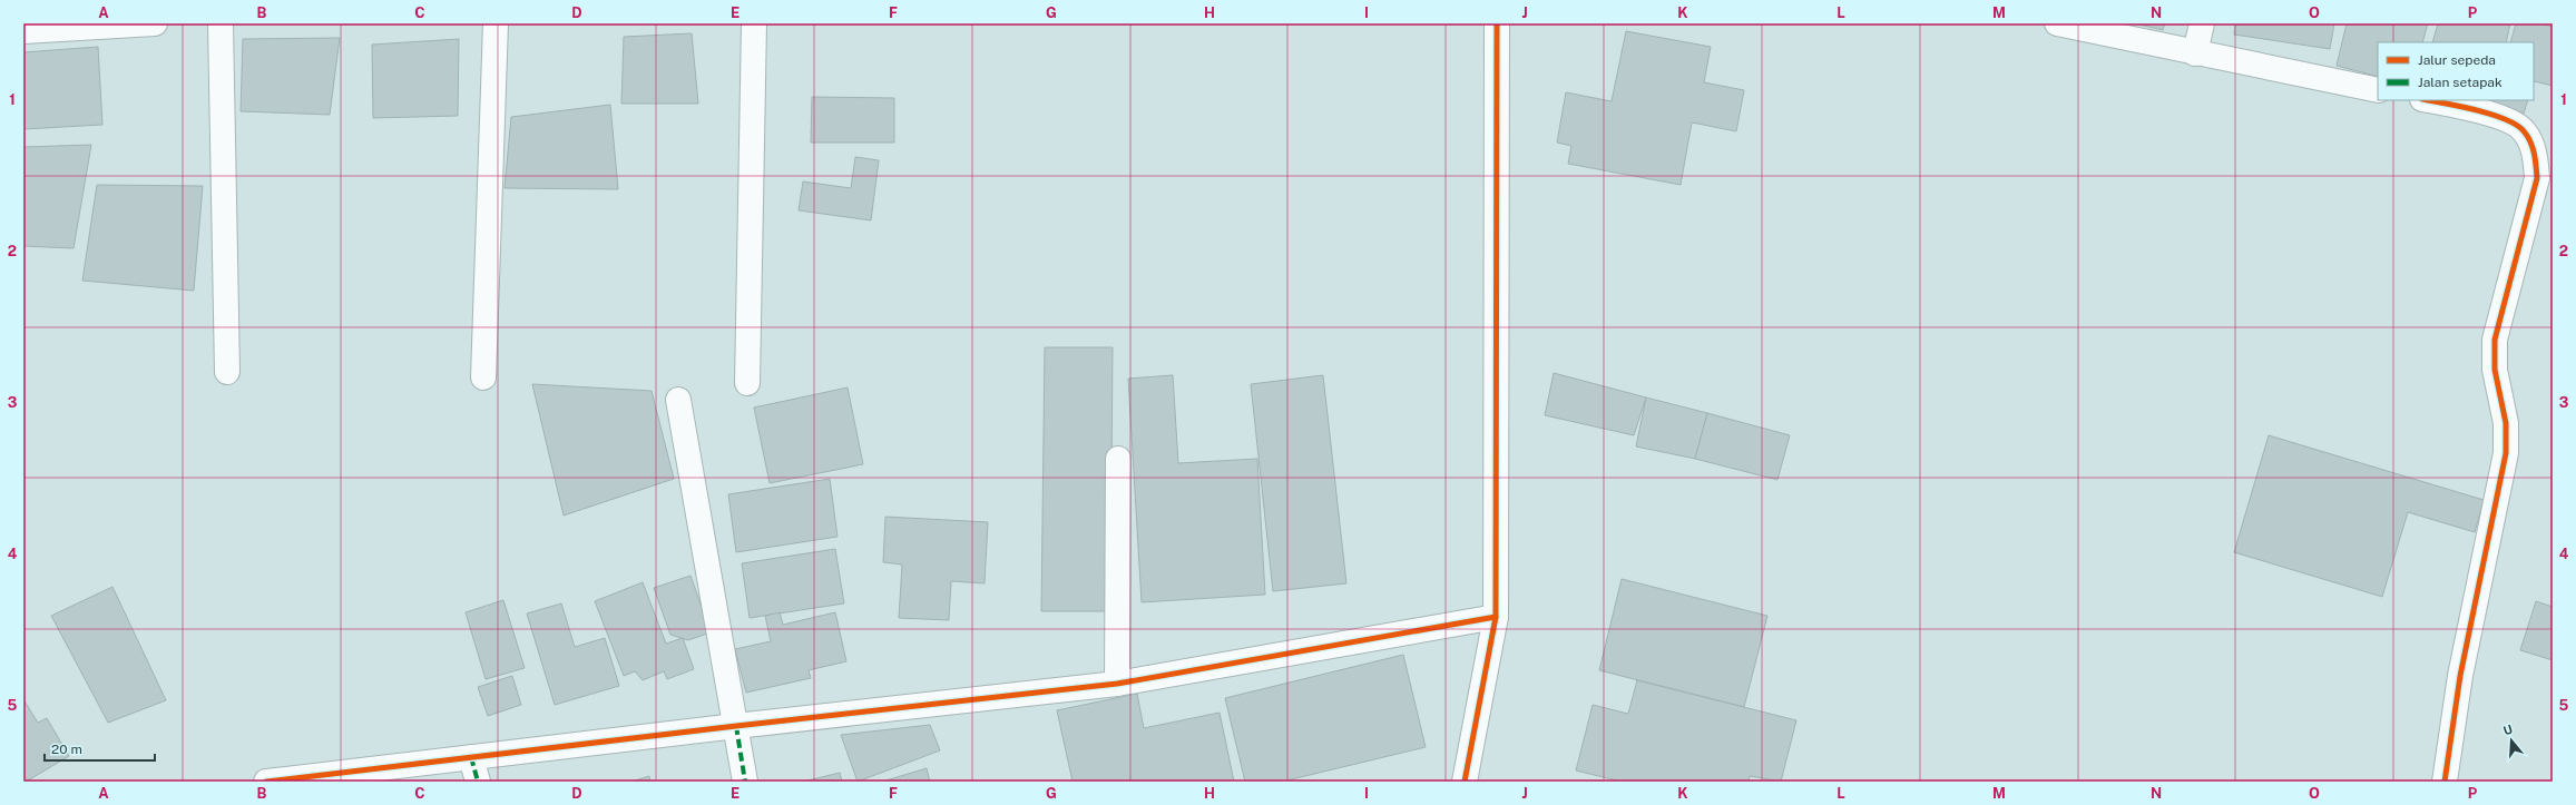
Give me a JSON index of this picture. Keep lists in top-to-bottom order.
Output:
{
  "legend": ["Jalur sepeda", "Jalan setapak"],
  "scale_bar": "20 m",
  "north": "top",
  "grid": {
    "columns": [
      "A",
      "B",
      "C",
      "D",
      "E",
      "F",
      "G",
      "H",
      "I",
      "J",
      "K",
      "L",
      "M",
      "N",
      "O",
      "P"
    ],
    "rows": [
      "1",
      "2",
      "3",
      "4",
      "5"
    ]
  }
}
